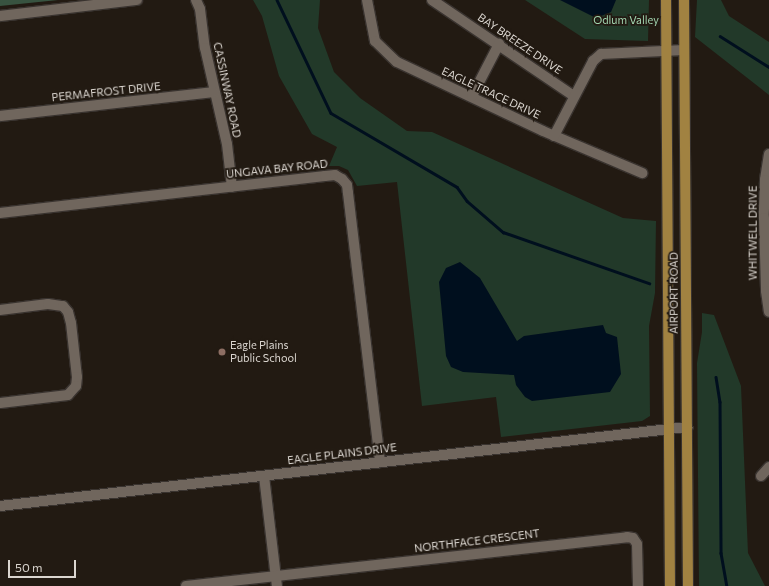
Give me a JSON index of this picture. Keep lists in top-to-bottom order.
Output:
{
  "streets": {
    "main road": ["AIRPORT ROAD"],
    "street": [
      "BAY BREEZE DRIVE",
      "CASSINWAY ROAD",
      "PERMAFROST DRIVE",
      "EAGLE TRACE DRIVE",
      "UNGAVA BAY ROAD",
      "WHITWELL DRIVE",
      "EAGLE PLAINS DRIVE",
      "NORTHFACE CRESCENT"
    ]
  },
  "crossings": [
    ["CASSINWAY ROAD", "PERMAFROST DRIVE"],
    ["CASSINWAY ROAD", "UNGAVA BAY ROAD"],
    ["UNGAVA BAY ROAD", "EAGLE PLAINS DRIVE"],
    ["AIRPORT ROAD", "EAGLE PLAINS DRIVE"]
  ],
  "parks": ["Odlum Valley"],
  "places": ["Eagle Plains Public School"],
  "scale_bar": "50 m"
}
